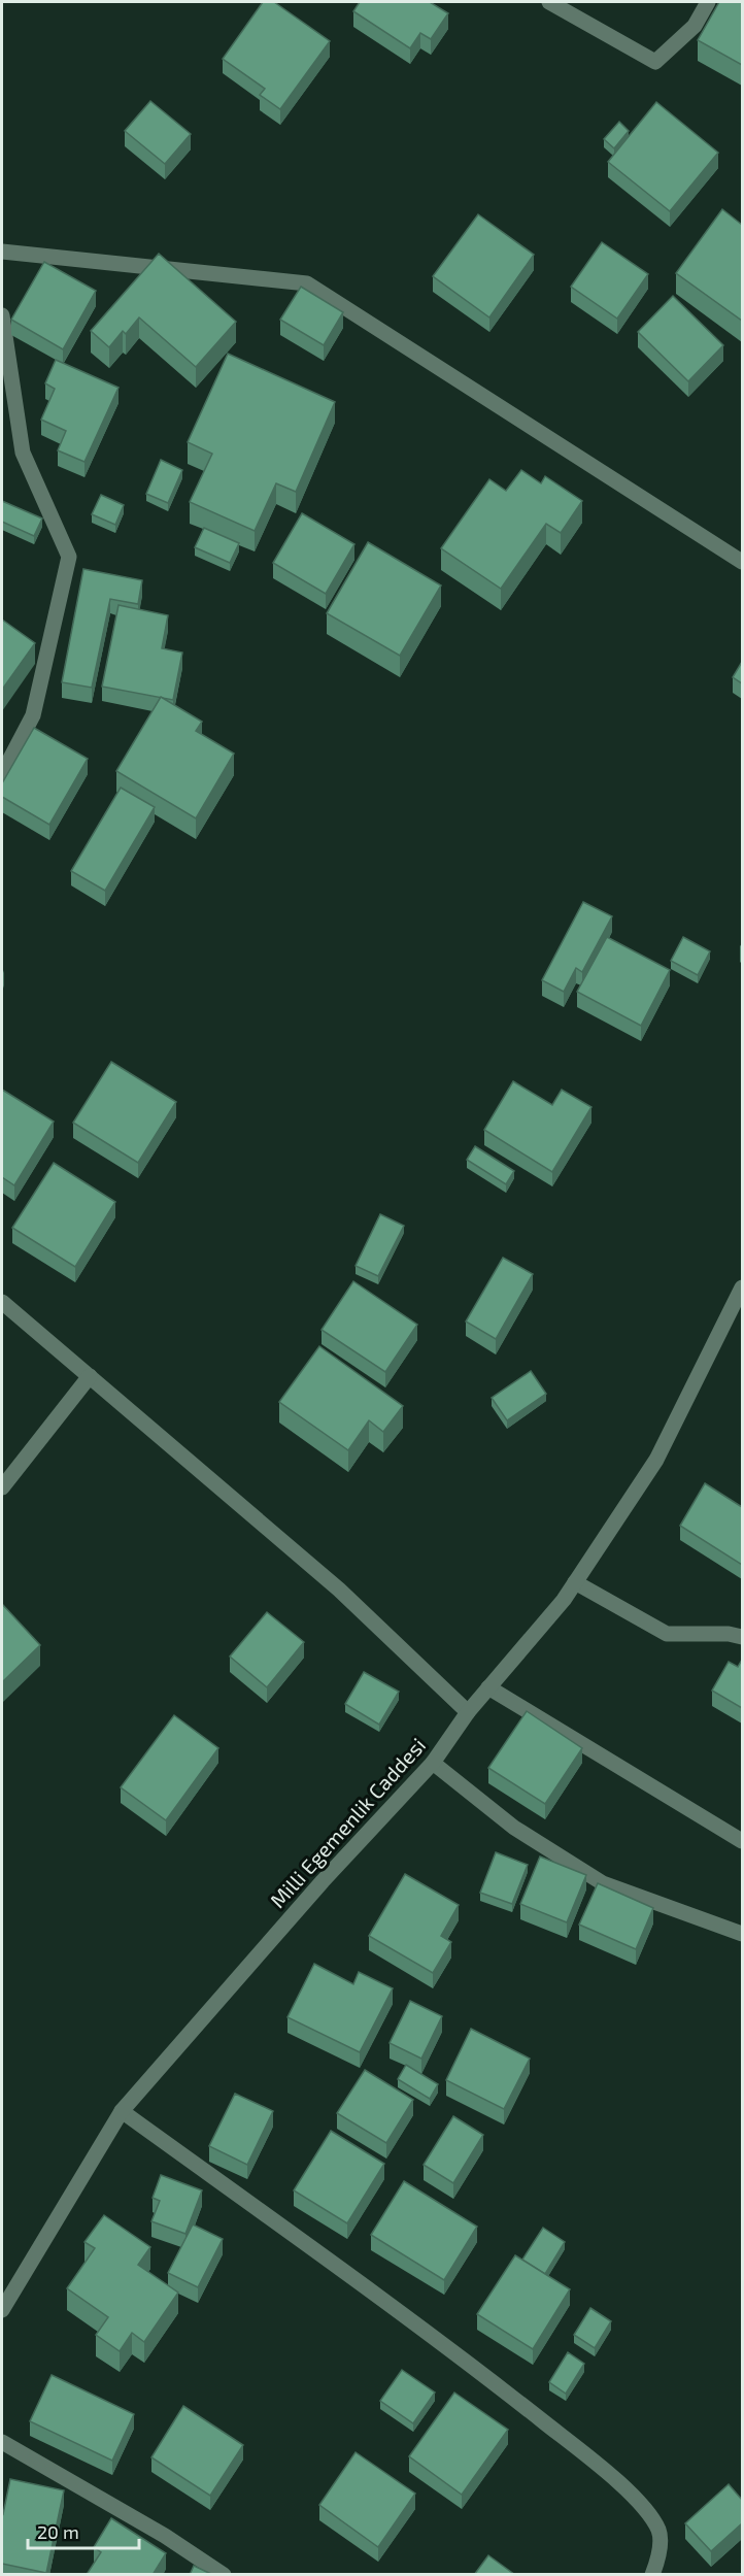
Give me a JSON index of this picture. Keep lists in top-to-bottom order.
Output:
{
  "streets": {
    "street": ["Milli Egemenlik Caddesi"]
  },
  "scale_bar": "20 m"
}
